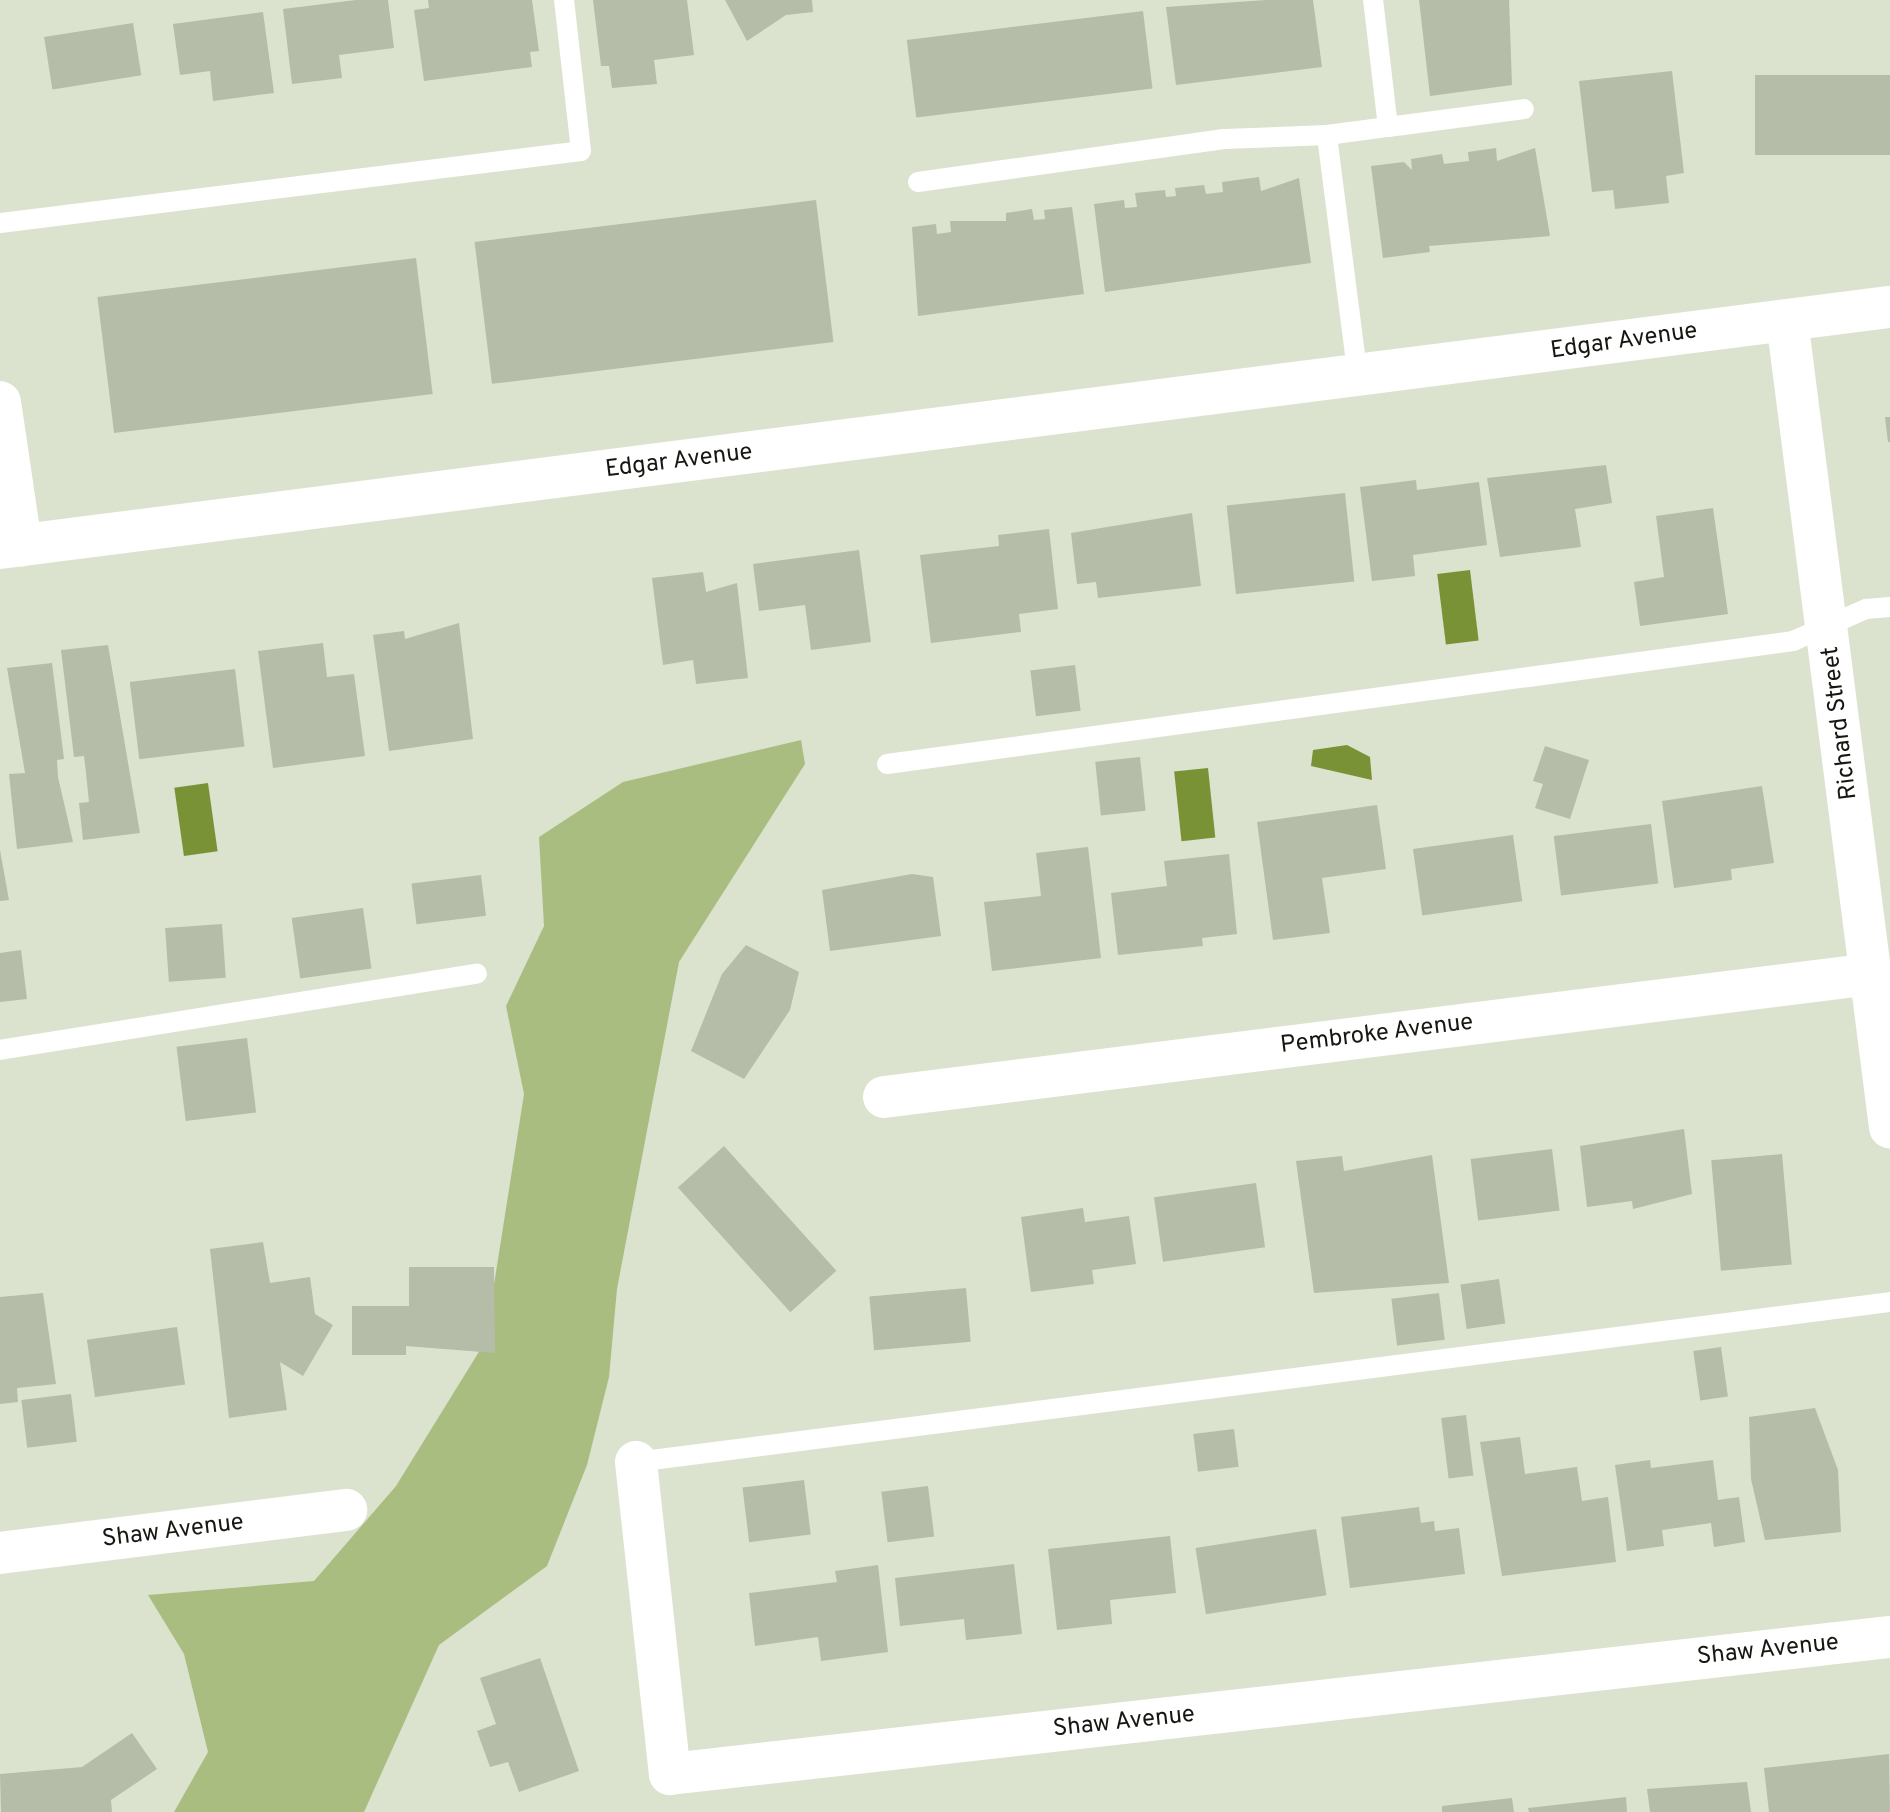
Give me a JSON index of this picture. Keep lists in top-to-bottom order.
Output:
{
  "streets": {
    "street": [
      "Edgar Avenue",
      "Richard Street",
      "Pembroke Avenue",
      "Shaw Avenue"
    ]
  },
  "crossings": [
    ["Edgar Avenue", "Richard Street"],
    ["Richard Street", "Pembroke Avenue"]
  ]
}
